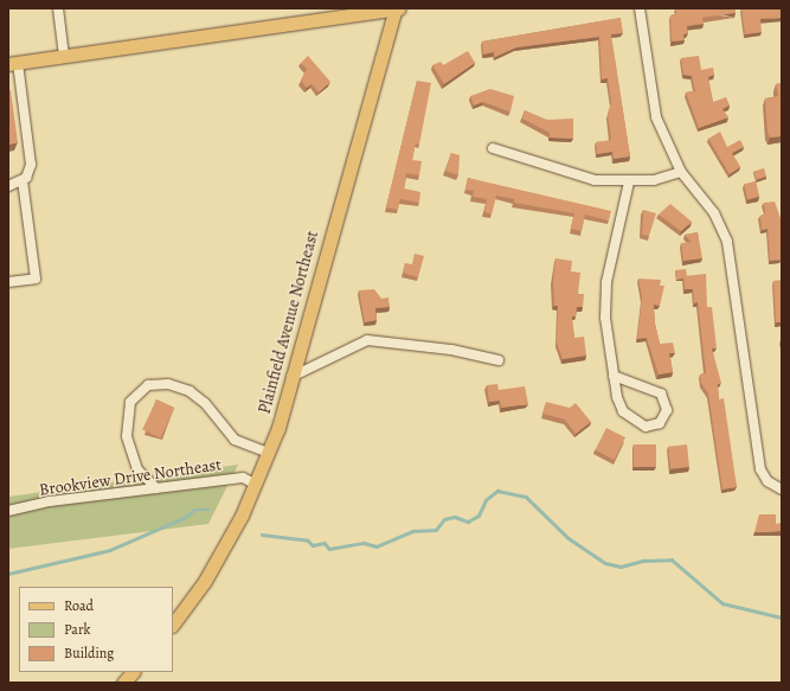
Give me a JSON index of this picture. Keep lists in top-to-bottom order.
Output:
{
  "streets": {
    "main road": ["Plainfield Avenue Northeast"],
    "street": ["Brookview Drive Northeast"]
  },
  "crossings": [
    ["Plainfield Avenue Northeast", "Brookview Drive Northeast"]
  ],
  "legend": ["Road", "Park", "Building"]
}
